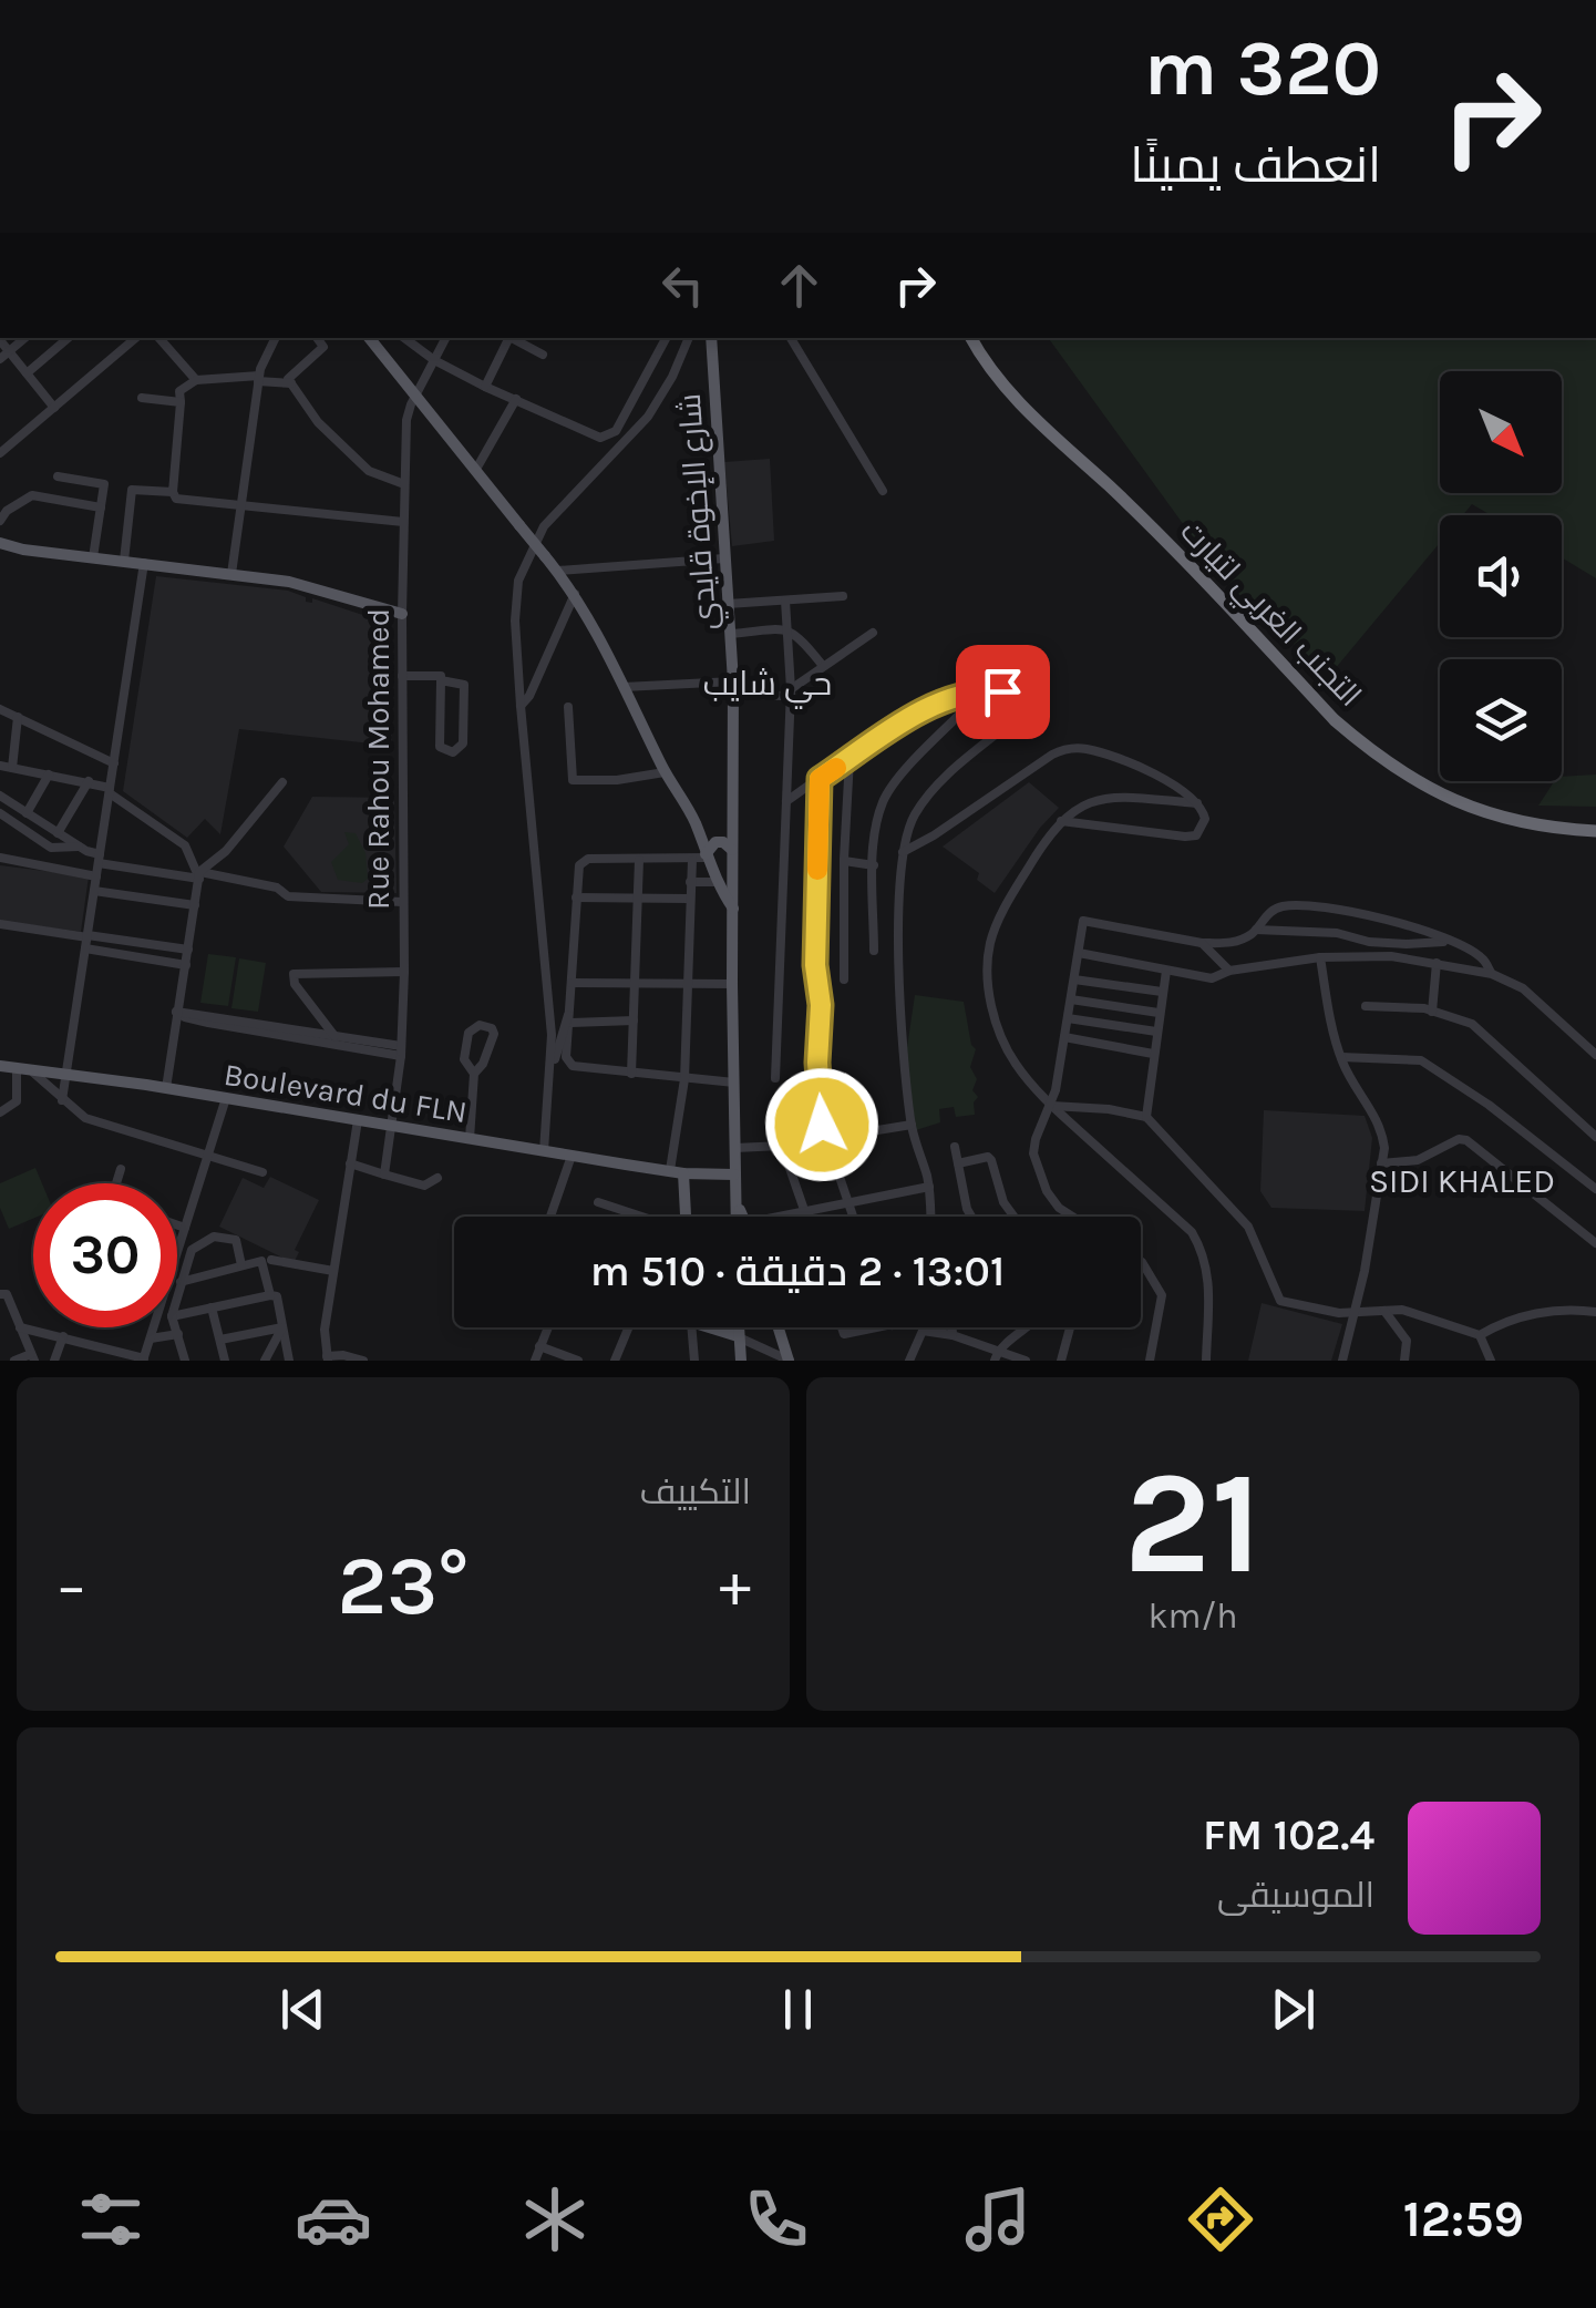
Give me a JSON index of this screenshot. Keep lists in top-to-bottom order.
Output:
{
  "streets": {
    "highway": ["التجنب الغربي لتيارت"],
    "main road": ["شارع الإخوة قايدي", "Boulevard du FLN"],
    "street": ["Rue Rahou Mohamed"]
  },
  "crossings": [
    ["Rue Rahou Mohamed", "Boulevard du FLN"]
  ],
  "districts": ["حي شايب", "SIDI KHALED"],
  "north": "bottom right",
  "page": {
    "turn": ["320 m", "انعطف يمينًا"],
    "limit": "30",
    "trip": "13:01 · 2 دقيقة · 510 m",
    "tile": [
      ["21", "km/h"],
      "التكييف"
    ],
    "heat": ["−", "23°", "+"],
    "song": ["102.4 FM", "الموسيقى"],
    "tabs": "12:59"
  }
}
